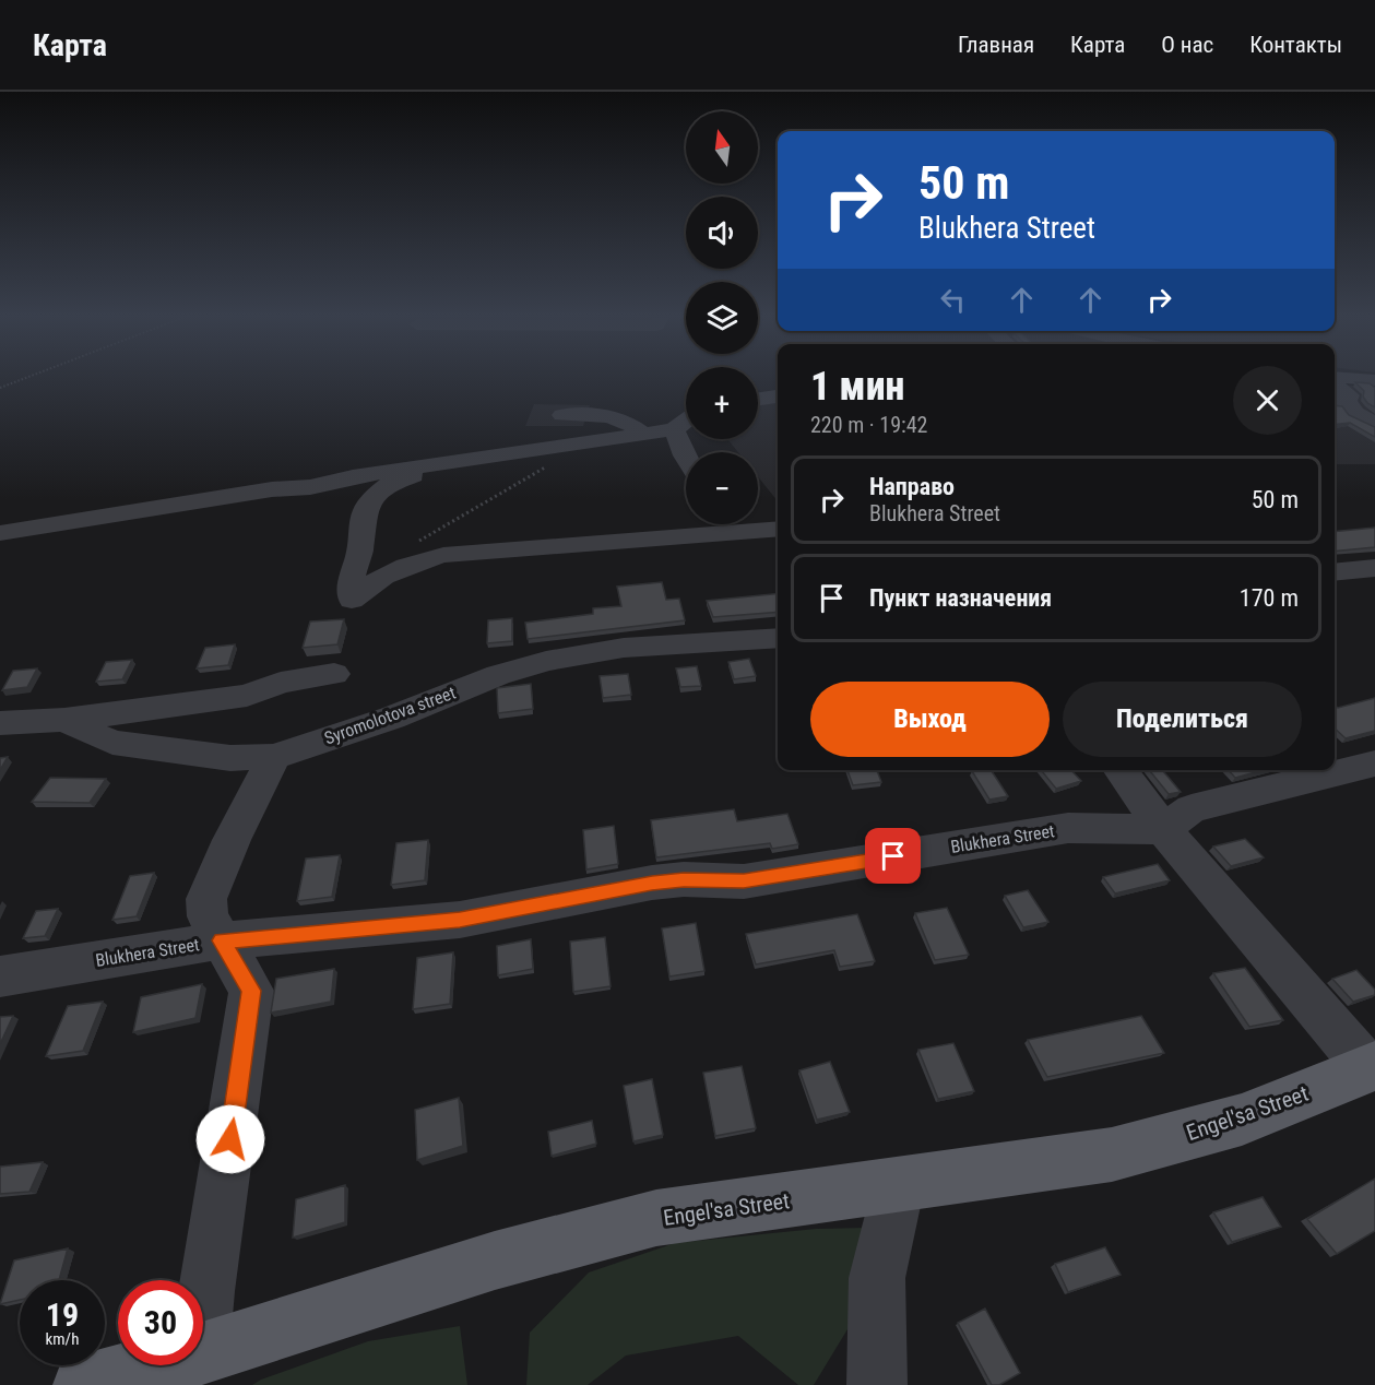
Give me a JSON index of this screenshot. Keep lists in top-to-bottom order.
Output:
{
  "streets": {
    "main road": ["Engel'sa Street"],
    "street": ["Syromolotova street", "Blukhera Street"]
  },
  "north": "top",
  "page": {
    "header": "Карта",
    "nav": [
      "Главная",
      "Карта",
      "О нас",
      "Контакты"
    ],
    "map_buttons": ["+", "−"],
    "turn": ["50 m", "Blukhera Street"],
    "heading": ["1 мин", "220 m · 19:42"],
    "list": [
      {
        "name": "Направо",
        "note": "Blukhera Street",
        "value": "50 m"
      },
      {
        "name": "Пункт назначения",
        "value": "170 m"
      }
    ],
    "buttons": ["Выход", "Поделиться"],
    "speed": "19 km/h",
    "limit": "30"
  }
}
